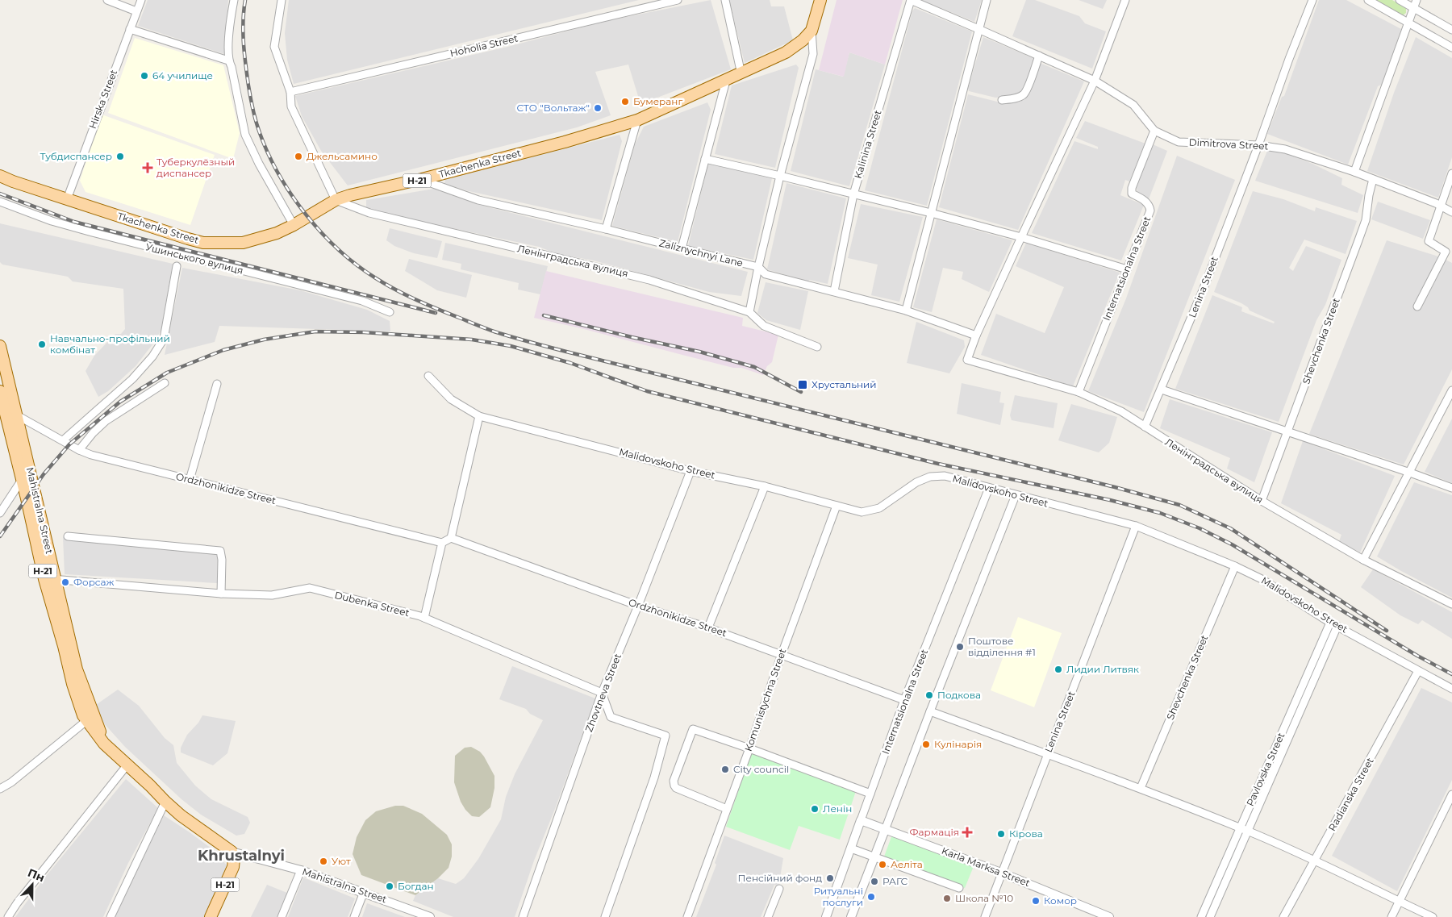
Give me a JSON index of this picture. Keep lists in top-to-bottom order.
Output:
{
  "streets": {
    "main road": ["Tkachenka Street", "Н-21", "Mahistralna Street"],
    "street": [
      "Hoholia Street",
      "Hirska Street",
      "Kalinina Street",
      "Dimitrova Street",
      "Zaliznychnyi Lane",
      "Ушинського вулиця",
      "Ленінградська вулиця",
      "Internatsionalna Street",
      "Lenina Street",
      "Shevchenka Street",
      "Malidovskoho Street",
      "Ordzhonikidze Street",
      "Dubenka Street",
      "Zhovtneva Street",
      "Komunistychna Street",
      "Pavlovska Street",
      "Radianska Street",
      "Karla Marksa Street"
    ]
  },
  "crossings": [
    ["Hirska Street", "Tkachenka Street"],
    ["Kalinina Street", "Dimitrova Street"],
    ["Kalinina Street", "Zaliznychnyi Lane"],
    ["Dimitrova Street", "Internatsionalna Street"],
    ["Dimitrova Street", "Lenina Street"],
    ["Dimitrova Street", "Shevchenka Street"],
    ["Tkachenka Street", "Zaliznychnyi Lane"],
    ["Tkachenka Street", "Ленінградська вулиця"],
    ["Н-21", "Mahistralna Street"],
    ["Zaliznychnyi Lane", "Ленінградська вулиця"],
    ["Ленінградська вулиця", "Internatsionalna Street"],
    ["Ленінградська вулиця", "Lenina Street"],
    ["Ленінградська вулиця", "Shevchenka Street"],
    ["Internatsionalna Street", "Malidovskoho Street"],
    ["Internatsionalna Street", "Ordzhonikidze Street"],
    ["Internatsionalna Street", "Karla Marksa Street"],
    ["Lenina Street", "Malidovskoho Street"],
    ["Lenina Street", "Karla Marksa Street"],
    ["Shevchenka Street", "Malidovskoho Street"],
    ["Malidovskoho Street", "Zhovtneva Street"],
    ["Malidovskoho Street", "Komunistychna Street"],
    ["Malidovskoho Street", "Pavlovska Street"],
    ["Malidovskoho Street", "Radianska Street"],
    ["Ordzhonikidze Street", "Mahistralna Street"],
    ["Ordzhonikidze Street", "Zhovtneva Street"],
    ["Ordzhonikidze Street", "Komunistychna Street"],
    ["Mahistralna Street", "Dubenka Street"],
    ["Dubenka Street", "Zhovtneva Street"]
  ],
  "districts": ["Khrustalnyi"],
  "places": {
    "other": [
      "64 училище",
      "Бумеранг",
      "СТО \"Вольтаж\"",
      "Тубдиспансер",
      "Джельсамино",
      "Навчально-профільний комбінат",
      "Форсаж",
      "Поштове відділення #1",
      "Лидии Литвяк",
      "Подкова",
      "Кулінарія",
      "City council",
      "Ленін",
      "Кірова",
      "Уют",
      "Аеліта",
      "Пенсійний фонд",
      "РАГС",
      "Богдан",
      "Ритуальні послуги",
      "Школа №10",
      "Комор"
    ],
    "health": ["Туберкулёзный диспансер", "Фармація"],
    "transit": ["Хрустальний"]
  },
  "north": "top"
}
